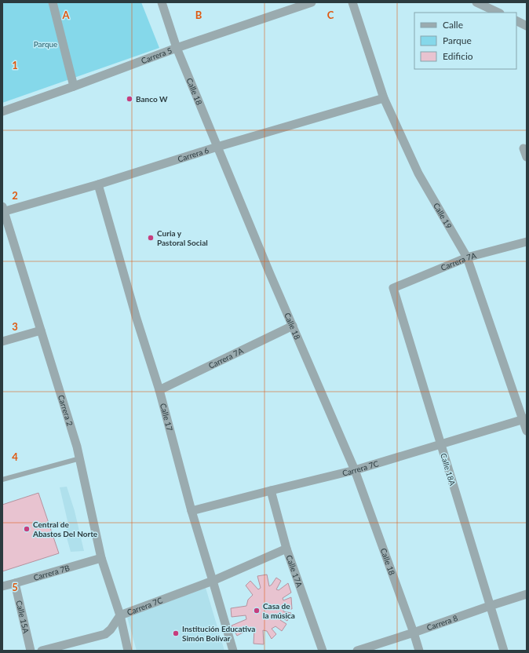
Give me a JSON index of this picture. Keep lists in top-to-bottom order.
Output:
{
  "streets": {
    "street": [
      "Carrera 5",
      "Calle 18",
      "Carrera 6",
      "Calle 19",
      "Carrera 7A",
      "Carrera 2",
      "Calle 17",
      "Carrera 7C",
      "Calle 18A",
      "Calle 17A",
      "Carrera 7B",
      "Calle 15A",
      "Carrera 8"
    ]
  },
  "crossings": [
    ["Carrera 5", "Calle 18"],
    ["Calle 18", "Carrera 6"],
    ["Calle 18", "Carrera 7A"],
    ["Calle 18", "Carrera 7C"],
    ["Calle 18", "Carrera 8"],
    ["Carrera 6", "Calle 19"],
    ["Carrera 6", "Carrera 2"],
    ["Carrera 6", "Calle 17"],
    ["Calle 19", "Carrera 7A"],
    ["Calle 19", "Carrera 7C"],
    ["Carrera 7A", "Calle 17"],
    ["Carrera 7A", "Calle 18A"],
    ["Carrera 2", "Carrera 7C"],
    ["Carrera 2", "Carrera 7B"],
    ["Calle 17", "Carrera 7C"],
    ["Carrera 7C", "Calle 18A"],
    ["Carrera 7C", "Calle 17A"],
    ["Calle 18A", "Carrera 8"],
    ["Carrera 7B", "Calle 15A"]
  ],
  "parks": ["Parque"],
  "places": [
    "Banco W",
    "Curia y Pastoral Social",
    "Central de Abastos Del Norte",
    "Casa de la música",
    "Institución Educativa Simón Bolívar"
  ],
  "legend": ["Calle", "Parque", "Edificio"],
  "grid": {
    "columns": ["A", "B", "C"],
    "rows": [
      "1",
      "2",
      "3",
      "4",
      "5"
    ]
  }
}
